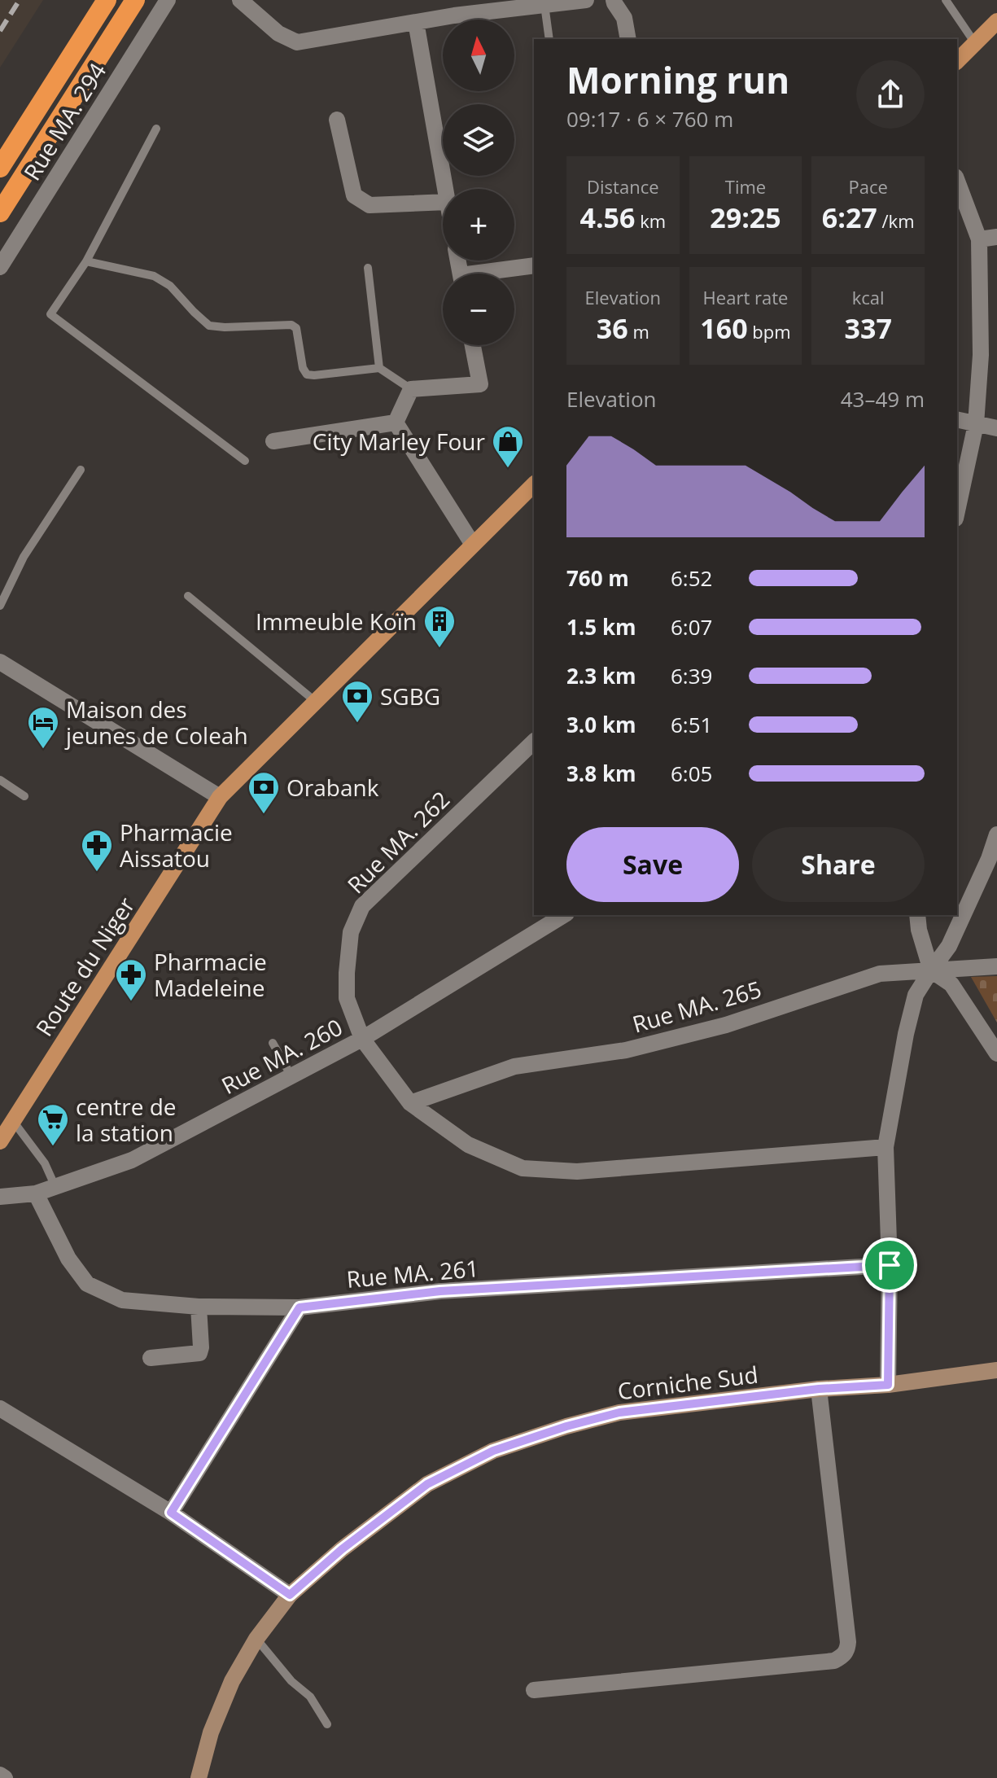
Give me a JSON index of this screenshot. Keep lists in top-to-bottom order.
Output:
{
  "streets": {
    "main road": ["Route du Niger", "Corniche Sud"],
    "street": [
      "Rue MA. 294",
      "Rue MA. 262",
      "Rue MA. 265",
      "Rue MA. 260",
      "Rue MA. 261"
    ]
  },
  "crossings": [
    ["Rue MA. 262", "Rue MA. 265"],
    ["Rue MA. 262", "Rue MA. 260"],
    ["Rue MA. 260", "Rue MA. 261"]
  ],
  "places": {
    "shop": ["City Marley Four"],
    "building": ["Immeuble Koïn"],
    "bank": ["SGBG", "Orabank"],
    "hotel": ["Maison des jeunes de Coleah"],
    "pharmacy": ["Pharmacie Aissatou", "Pharmacie Madeleine"],
    "supermarket": ["centre de la station"]
  },
  "north": "top",
  "page": {
    "map_buttons": ["+", "−"],
    "heading": ["Morning run", "09:17 · 6 × 760 m"],
    "stats": [
      ["Distance", "4.56 km"],
      ["Time", "29:25"],
      ["Pace", "6:27 /km"],
      ["Elevation", "36 m"],
      ["Heart rate", "160 bpm"],
      ["kcal", "337"]
    ],
    "chart": ["Elevation", "43–49 m"],
    "list": [
      {
        "name": "760 m",
        "note": "6:52"
      },
      {
        "name": "1.5 km",
        "note": "6:07"
      },
      {
        "name": "2.3 km",
        "note": "6:39"
      },
      {
        "name": "3.0 km",
        "note": "6:51"
      },
      {
        "name": "3.8 km",
        "note": "6:05"
      }
    ],
    "buttons": ["Save", "Share"]
  }
}
